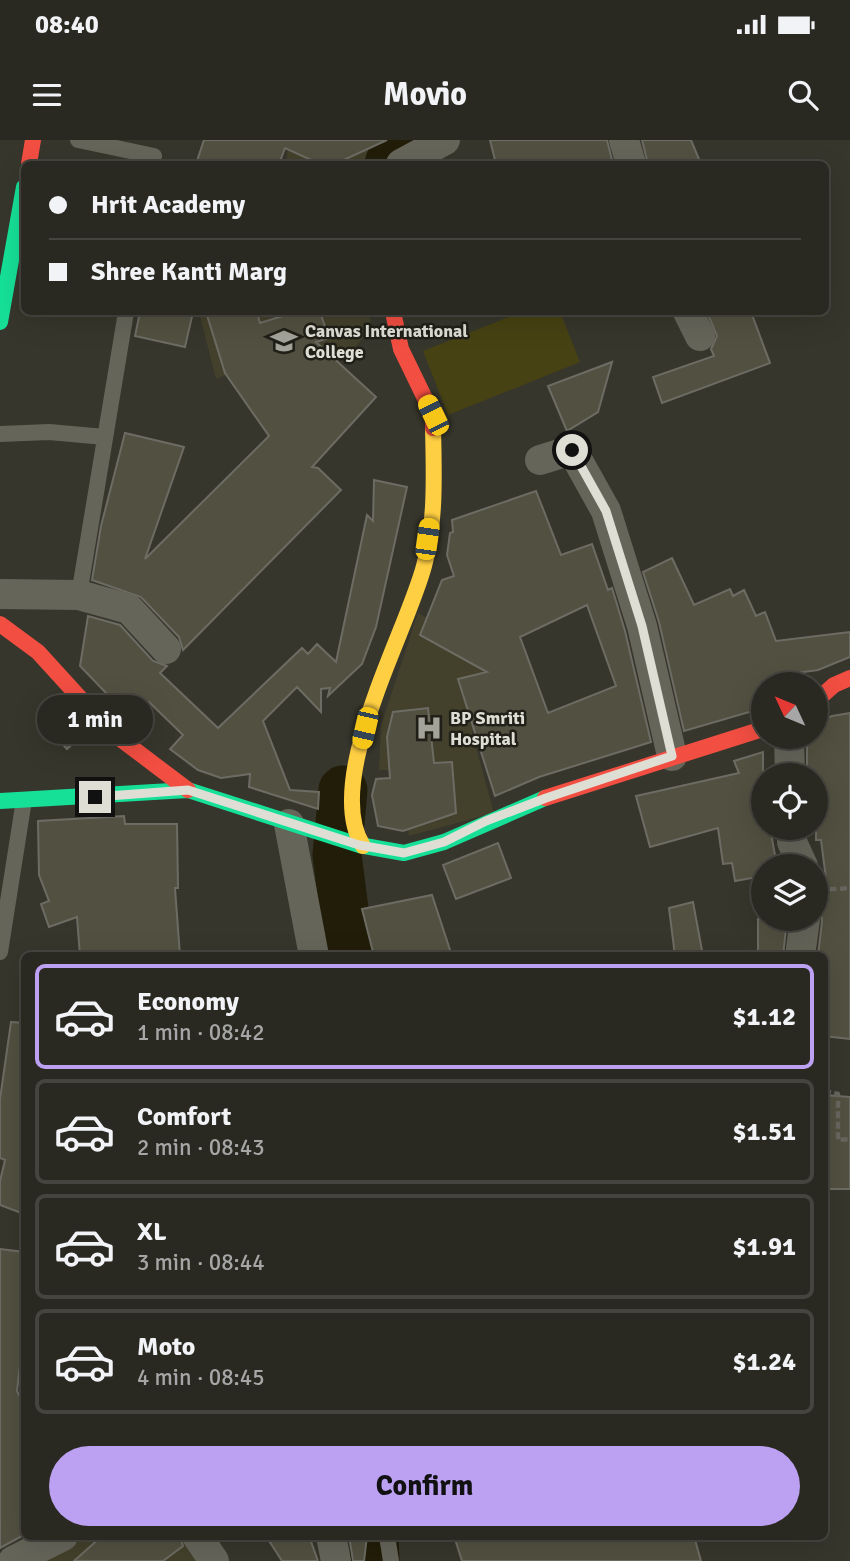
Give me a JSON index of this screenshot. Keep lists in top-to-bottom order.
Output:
{
  "places": {
    "school or university": ["Canvas International College"],
    "hospital": ["BP Smriti Hospital"]
  },
  "north": "top left",
  "page": {
    "status": "08:40",
    "header": "Movio",
    "banner": ["Hrit Academy", "Shree Kanti Marg"],
    "bubble": "1 min",
    "list": [
      {
        "name": "Economy",
        "note": "1 min · 08:42",
        "value": "$1.12"
      },
      {
        "name": "Comfort",
        "note": "2 min · 08:43",
        "value": "$1.51"
      },
      {
        "name": "XL",
        "note": "3 min · 08:44",
        "value": "$1.91"
      },
      {
        "name": "Moto",
        "note": "4 min · 08:45",
        "value": "$1.24"
      }
    ],
    "buttons": "Confirm"
  }
}
